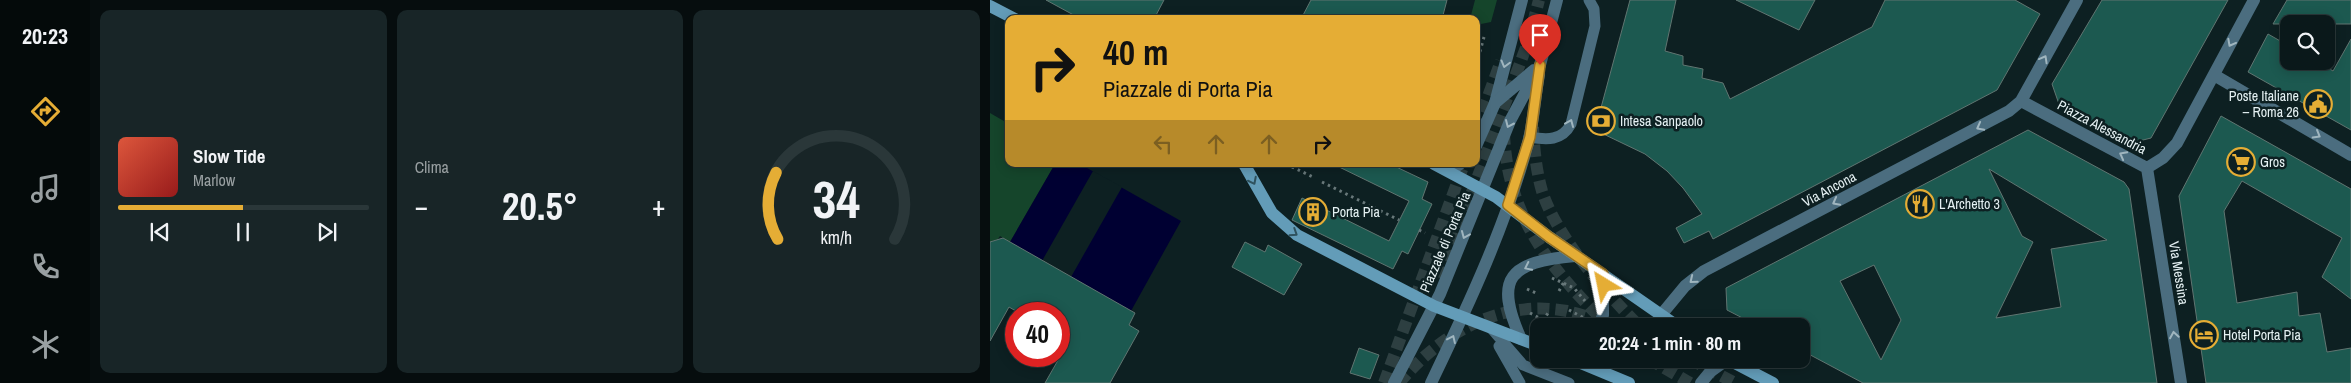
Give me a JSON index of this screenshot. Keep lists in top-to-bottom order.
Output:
{
  "streets": {
    "main road": ["Piazzale di Porta Pia"],
    "street": ["Piazza Alessandria", "Via Ancona", "Via Messina"]
  },
  "crossings": [
    ["Piazza Alessandria", "Via Ancona"],
    ["Piazza Alessandria", "Via Messina"],
    ["Via Ancona", "Piazzale di Porta Pia"]
  ],
  "one_way": ["Via Ancona", "Via Messina"],
  "places": {
    "public building": ["Poste Italiane – Roma 26"],
    "bank": ["Intesa Sanpaolo"],
    "supermarket": ["Gros"],
    "restaurant": ["L'Archetto 3"],
    "building": ["Porta Pia"],
    "hotel": ["Hotel Porta Pia"]
  },
  "page": {
    "tabs": "20:23",
    "tile": "Clima",
    "turn": ["40 m", "Piazzale di Porta Pia"],
    "song": ["Slow Tide", "Marlow"],
    "heat": ["−", "20.5°", "+"],
    "limit": "40",
    "trip": "20:24 · 1 min · 80 m",
    "gauge": ["34", "km/h"]
  }
}
